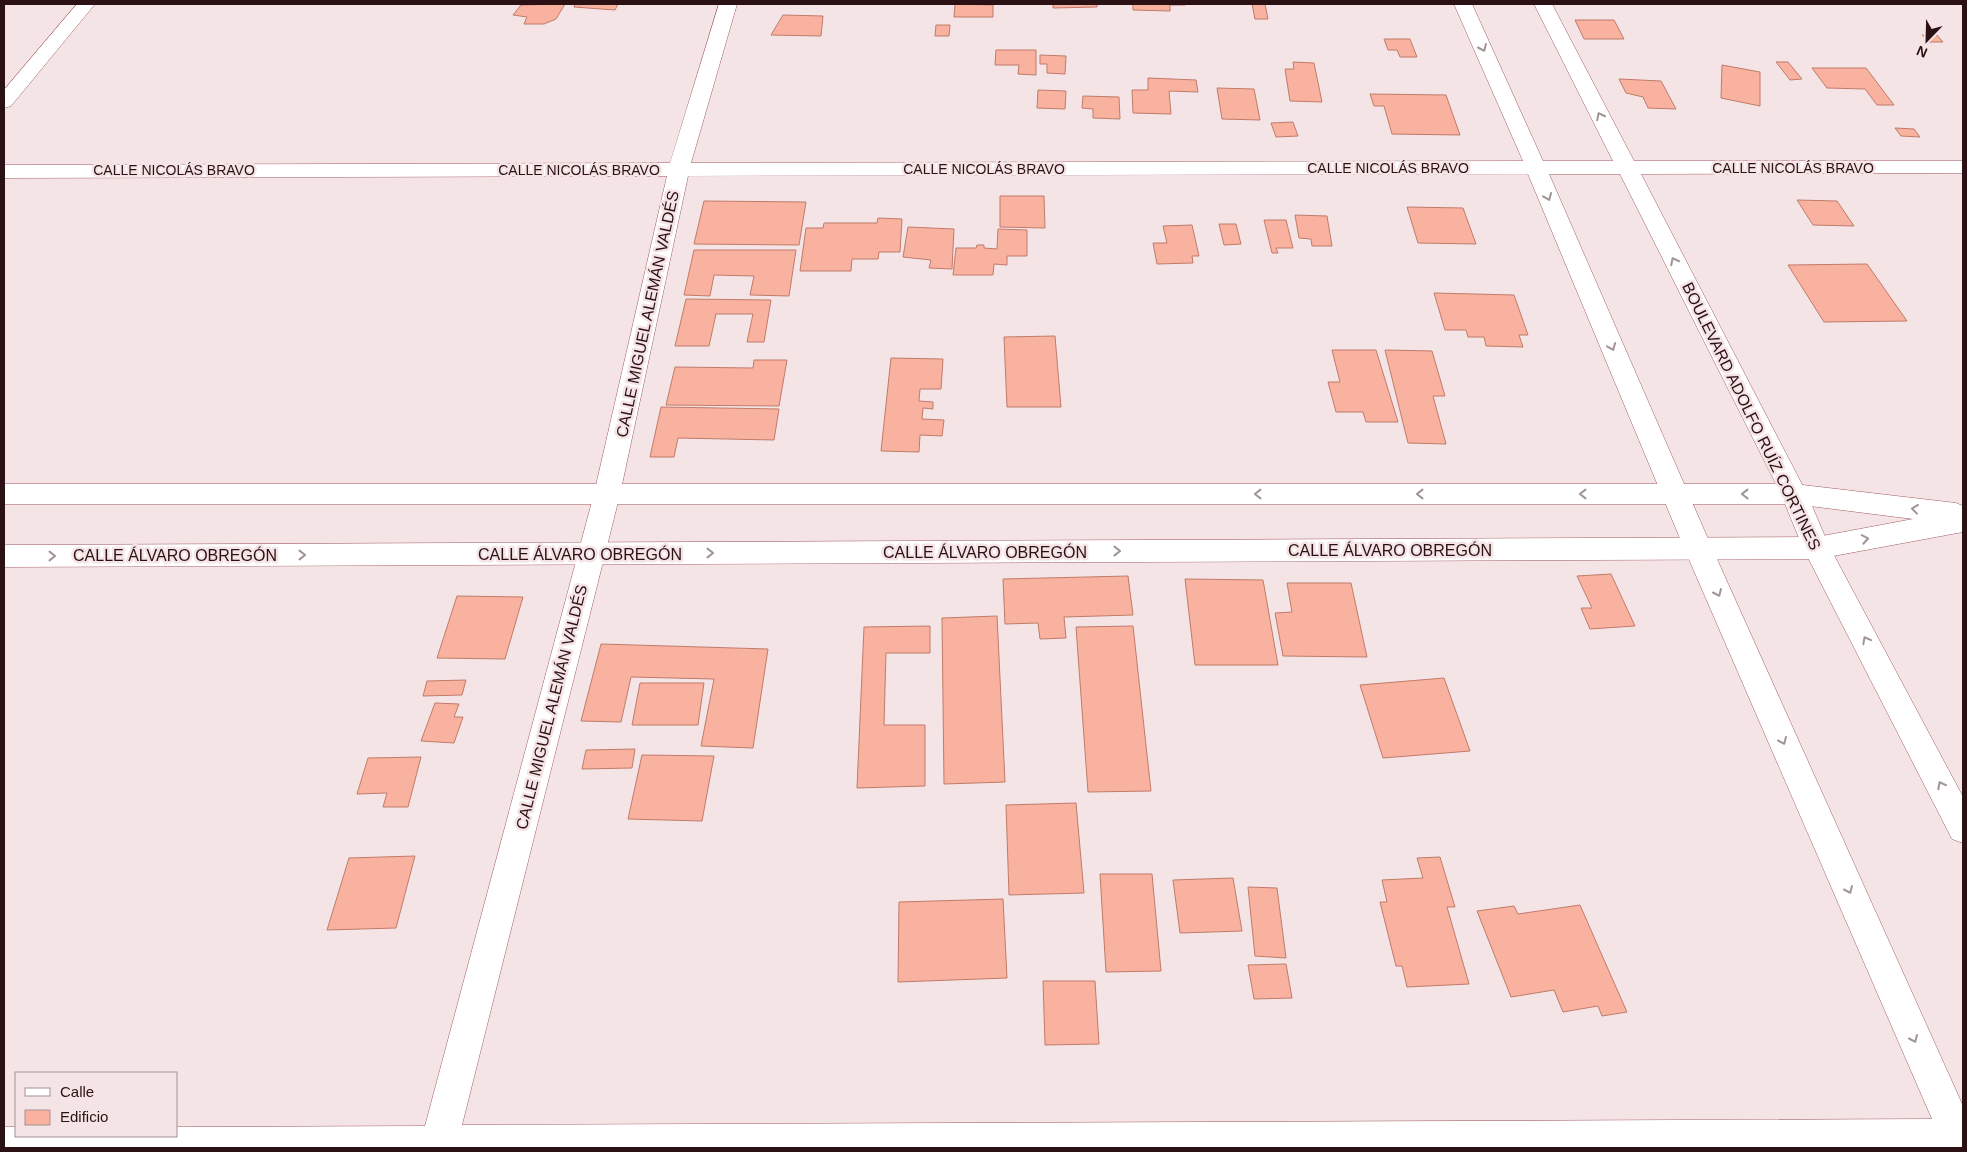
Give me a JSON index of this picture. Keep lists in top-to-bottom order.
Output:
{
  "streets": {
    "street": [
      "CALLE NICOLÁS BRAVO",
      "CALLE MIGUEL ALEMÁN VALDÉS",
      "BOULEVARD ADOLFO RUÍZ CORTINES",
      "CALLE ÁLVARO OBREGÓN"
    ]
  },
  "crossings": [
    ["CALLE NICOLÁS BRAVO", "CALLE MIGUEL ALEMÁN VALDÉS"],
    ["CALLE NICOLÁS BRAVO", "BOULEVARD ADOLFO RUÍZ CORTINES"],
    ["CALLE MIGUEL ALEMÁN VALDÉS", "CALLE ÁLVARO OBREGÓN"],
    ["BOULEVARD ADOLFO RUÍZ CORTINES", "CALLE ÁLVARO OBREGÓN"]
  ],
  "legend": ["Calle", "Edificio"],
  "north": "bottom left"
}
